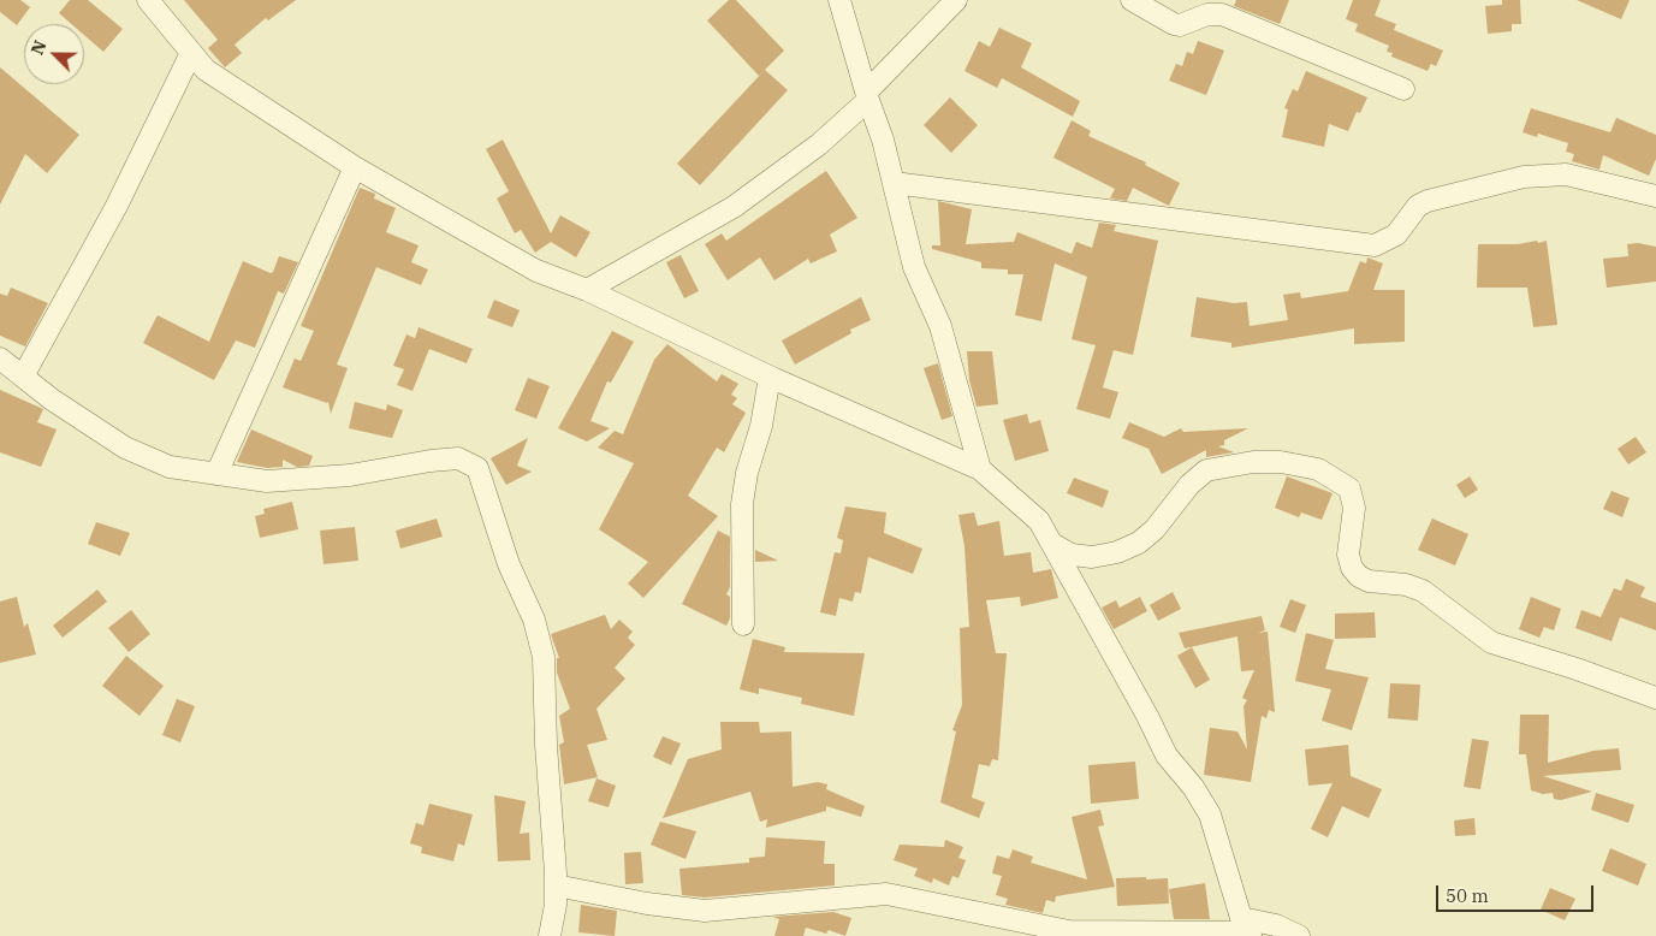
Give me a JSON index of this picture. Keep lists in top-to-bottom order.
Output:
{
  "scale_bar": "50 m",
  "north": "top left"
}
